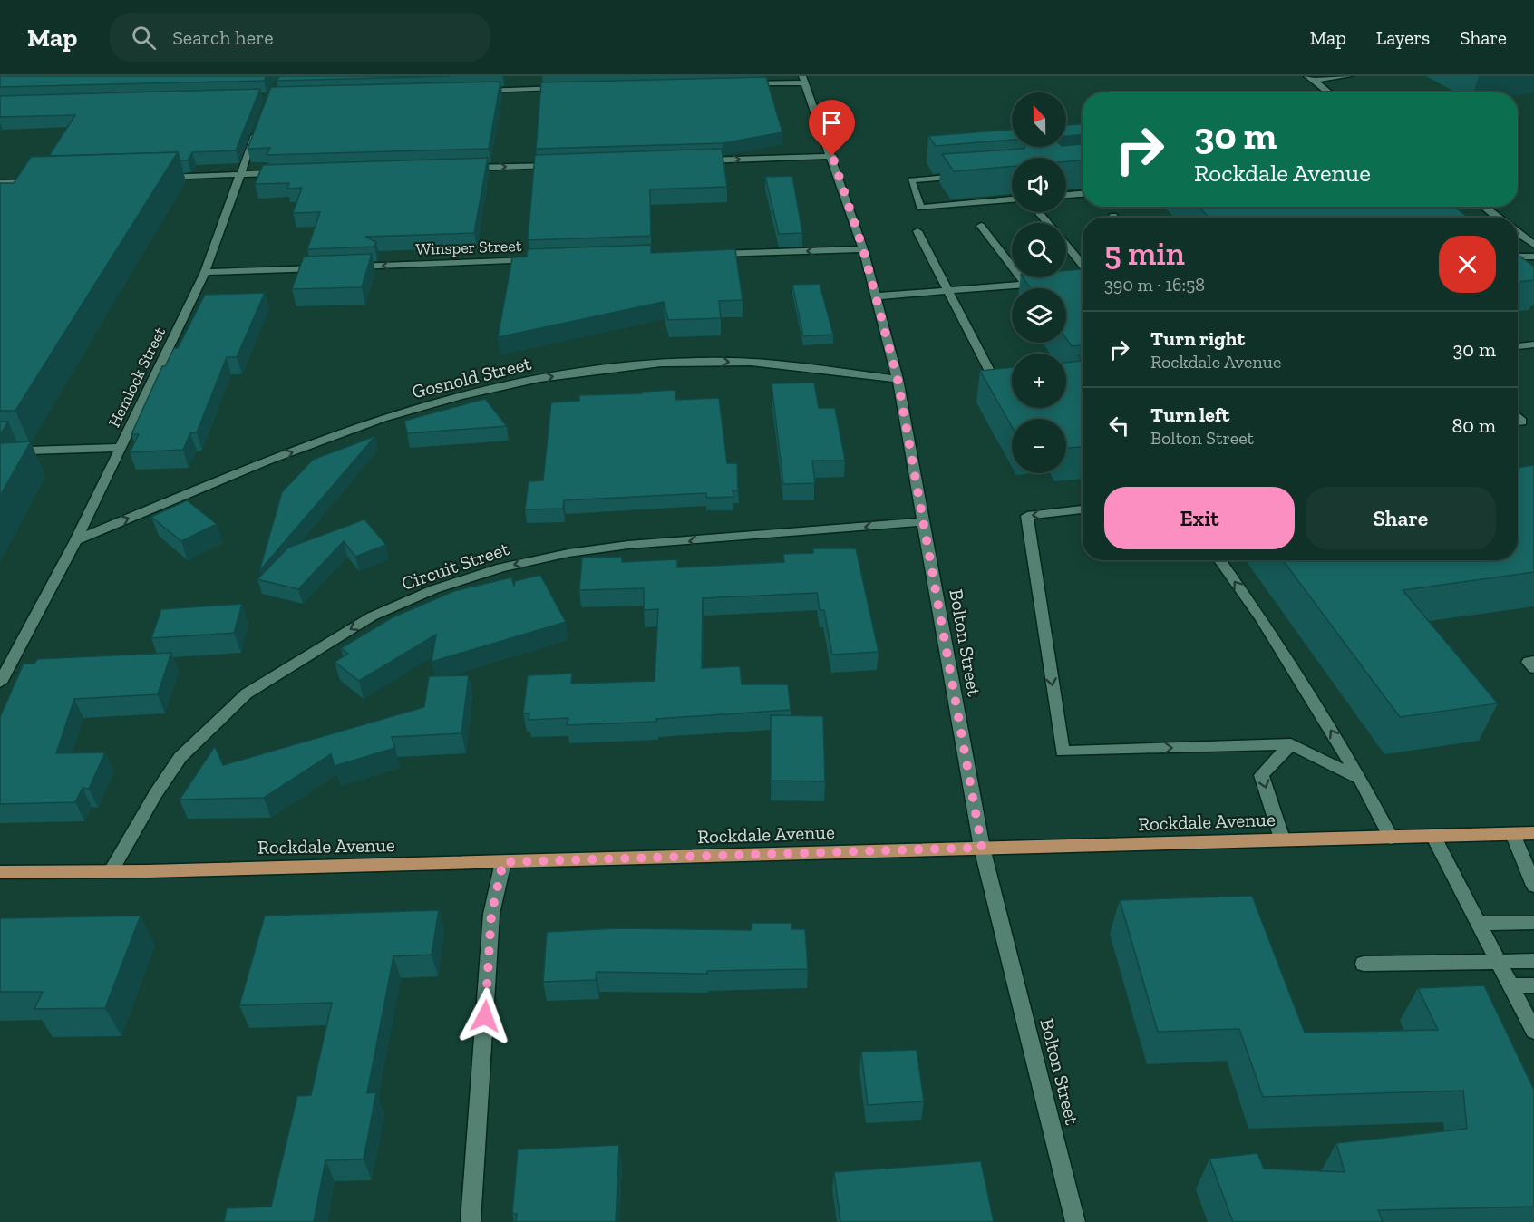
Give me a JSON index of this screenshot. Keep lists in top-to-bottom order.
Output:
{
  "streets": {
    "main road": ["Rockdale Avenue"],
    "street": [
      "Winsper Street",
      "Hemlock Street",
      "Gosnold Street",
      "Circuit Street",
      "Bolton Street"
    ]
  },
  "crossings": [
    ["Winsper Street", "Hemlock Street"],
    ["Hemlock Street", "Gosnold Street"],
    ["Gosnold Street", "Bolton Street"],
    ["Circuit Street", "Bolton Street"],
    ["Circuit Street", "Rockdale Avenue"],
    ["Bolton Street", "Rockdale Avenue"]
  ],
  "one_way": ["Gosnold Street", "Circuit Street"],
  "north": "top",
  "page": {
    "header": "Map",
    "search": "Search here",
    "nav": ["Map", "Layers", "Share"],
    "map_buttons": ["+", "−"],
    "turn": ["30 m", "Rockdale Avenue"],
    "heading": ["5 min", "390 m · 16:58"],
    "list": [
      {
        "name": "Turn right",
        "note": "Rockdale Avenue",
        "value": "30 m"
      },
      {
        "name": "Turn left",
        "note": "Bolton Street",
        "value": "80 m"
      }
    ],
    "buttons": ["Exit", "Share"]
  }
}
